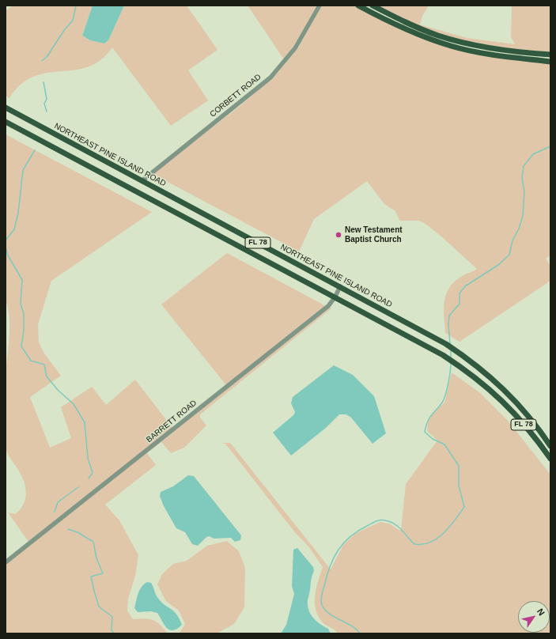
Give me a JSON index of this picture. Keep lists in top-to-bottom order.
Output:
{
  "streets": {
    "main road": ["NORTHEAST PINE ISLAND ROAD", "FL 78"],
    "street": ["CORBETT ROAD", "BARRETT ROAD"]
  },
  "crossings": [
    ["CORBETT ROAD", "NORTHEAST PINE ISLAND ROAD"],
    ["NORTHEAST PINE ISLAND ROAD", "BARRETT ROAD"],
    ["FL 78", "BARRETT ROAD"]
  ],
  "places": ["New Testament Baptist Church"],
  "north": "top right"
}
